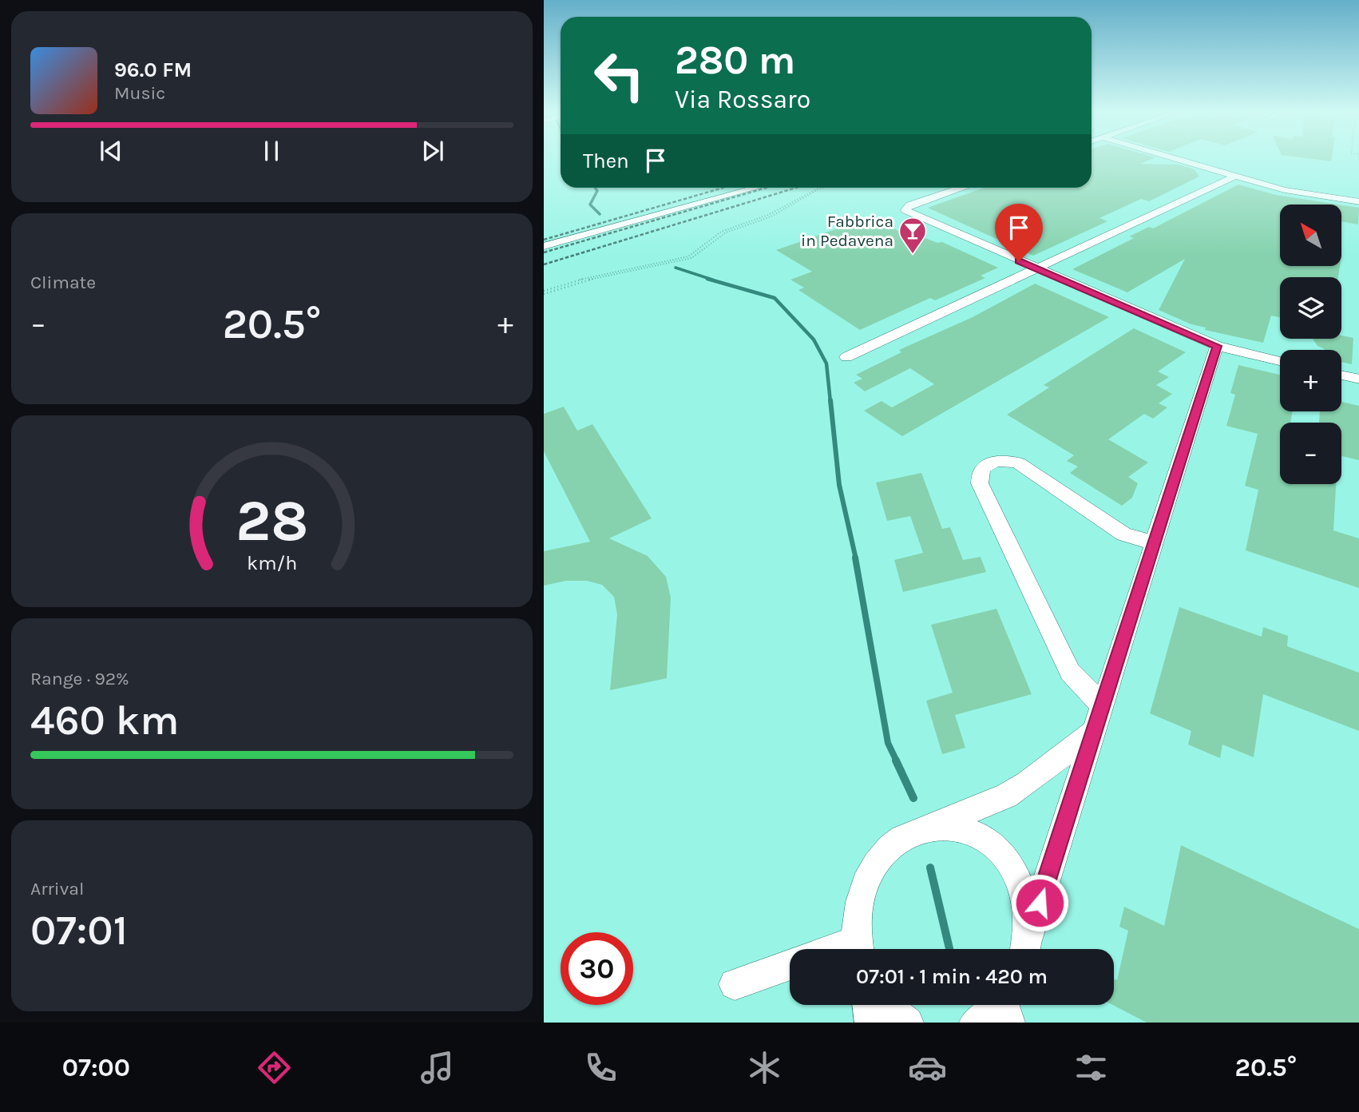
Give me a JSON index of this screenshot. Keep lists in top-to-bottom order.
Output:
{
  "places": {
    "bar": ["Fabbrica in Pedavena"]
  },
  "north": "top left",
  "page": {
    "turn": ["280 m", "Via Rossaro"],
    "song": ["96.0 FM", "Music"],
    "then": "Then",
    "map_buttons": ["+", "−"],
    "tile": [
      "Climate",
      ["Range · 92%", "460 km"],
      ["Arrival", "07:01"]
    ],
    "heat": ["−", "20.5°", "+"],
    "limit": "30",
    "trip": "07:01 · 1 min · 420 m",
    "tabs": ["07:00", "20.5°"],
    "gauge": ["28", "km/h"]
  }
}
